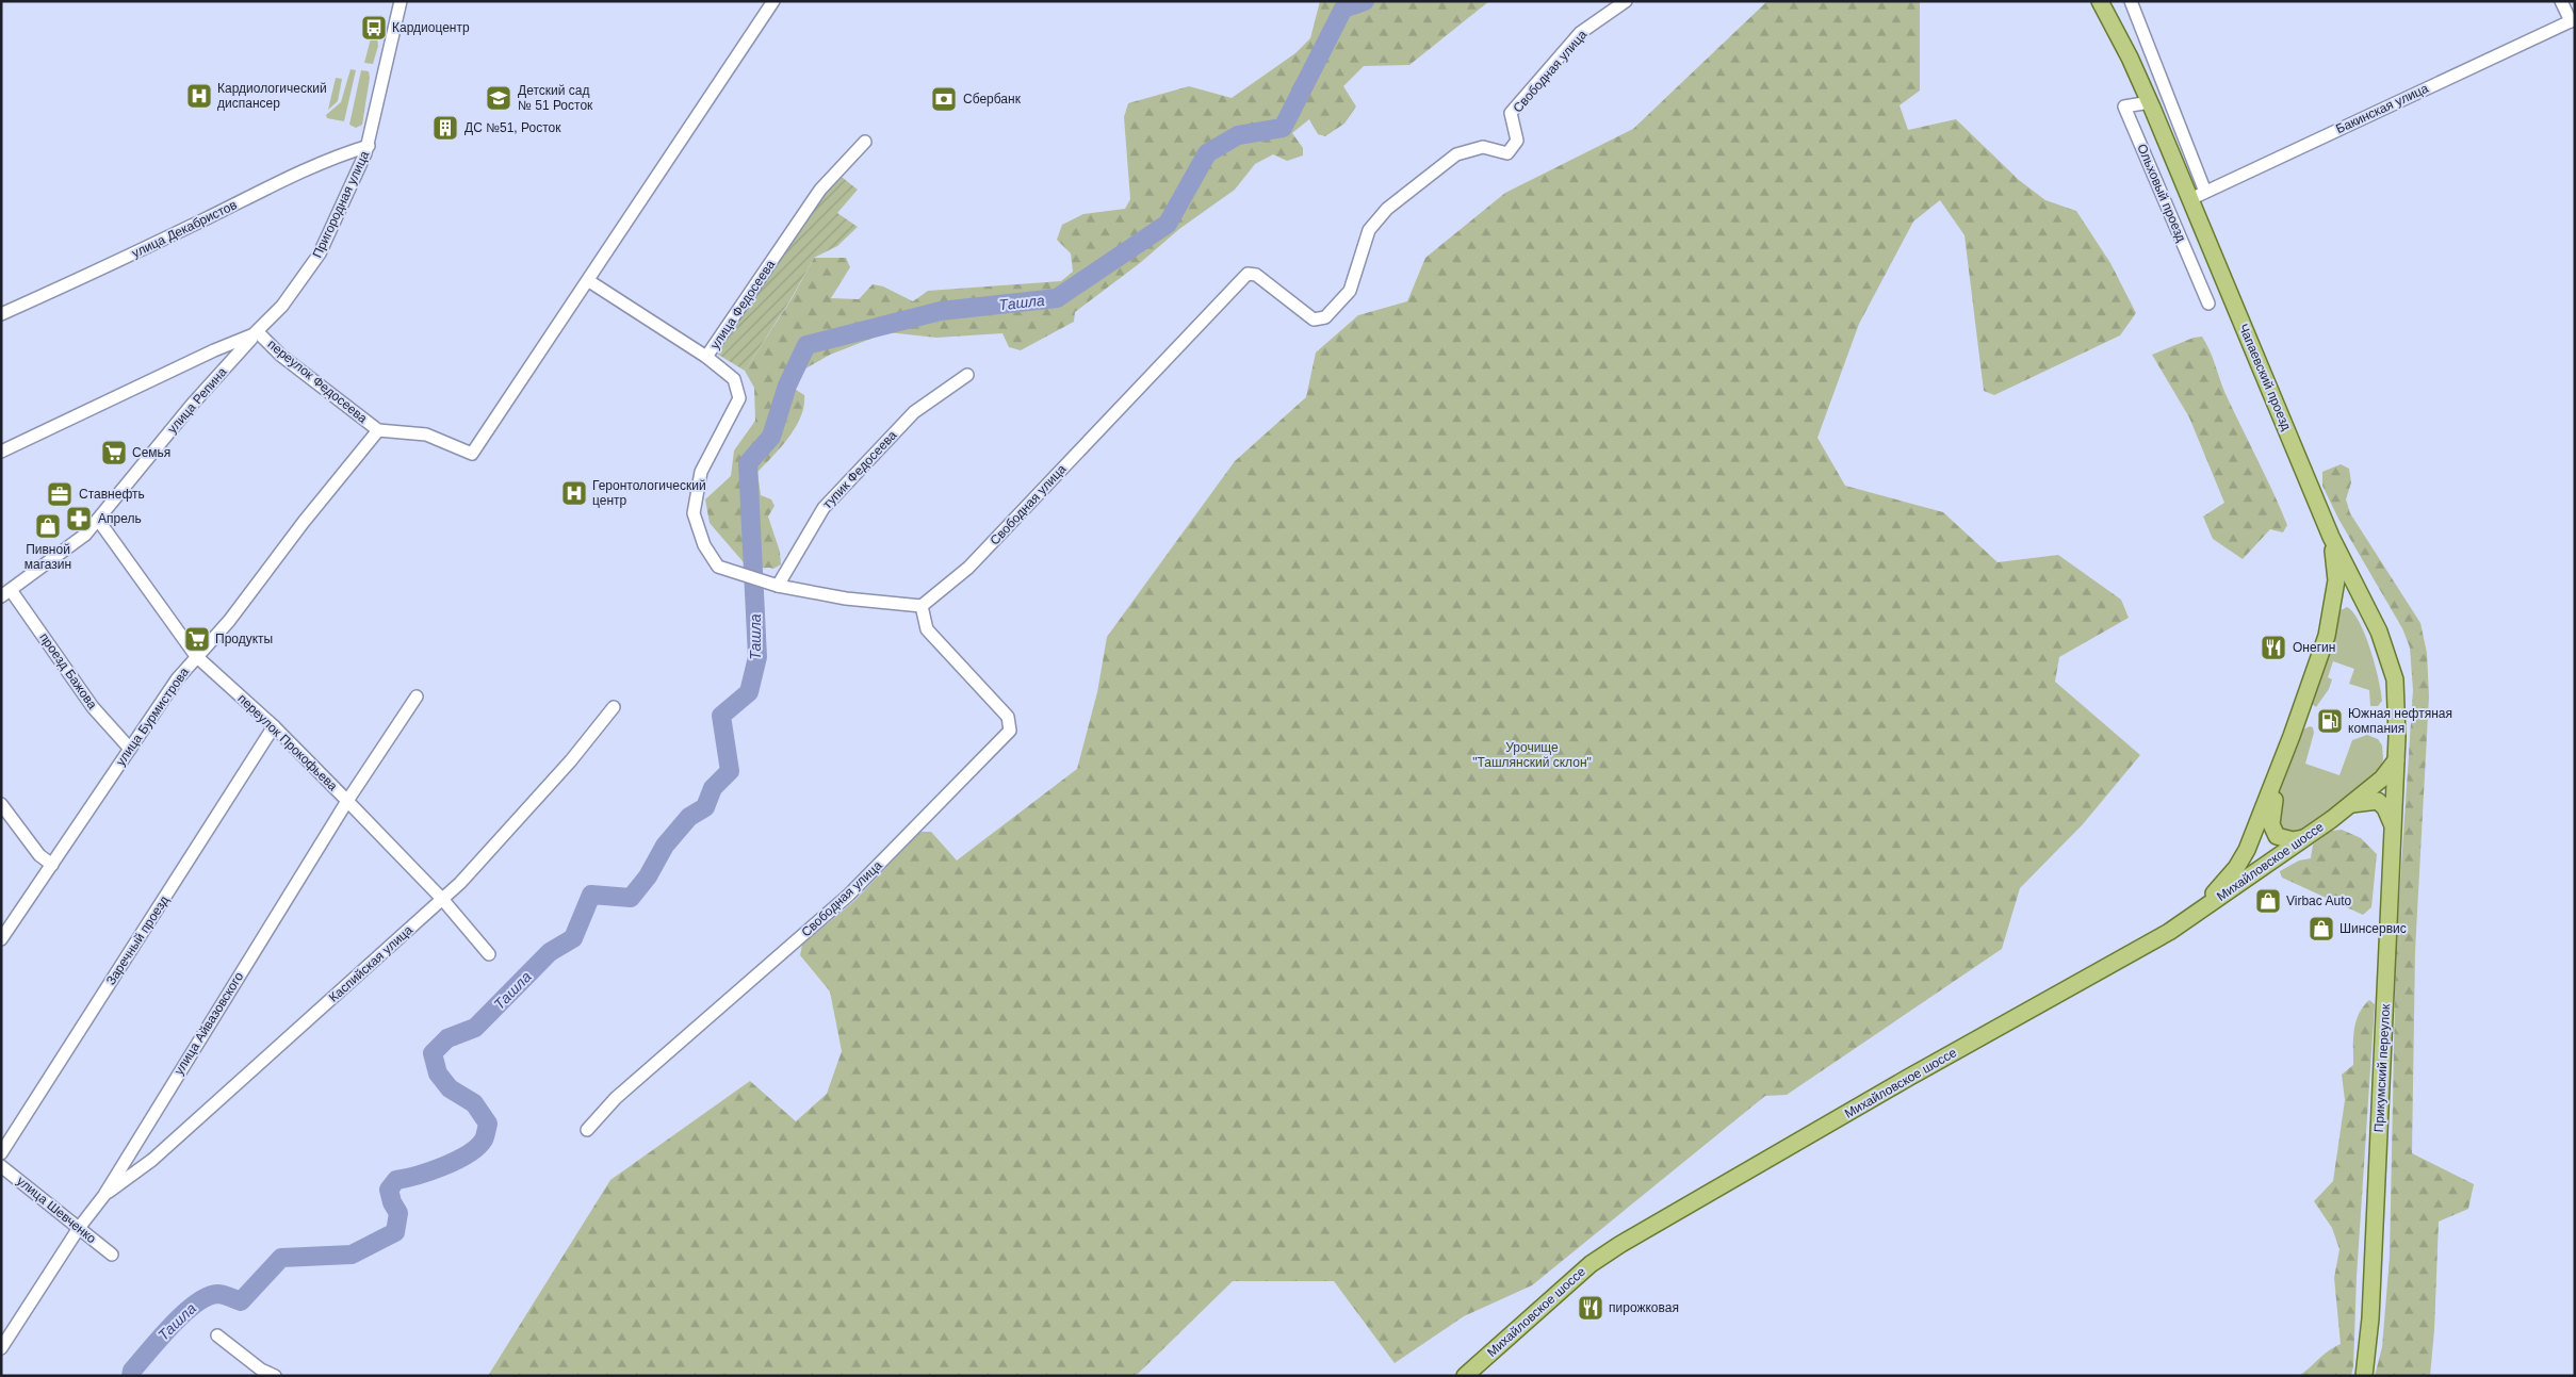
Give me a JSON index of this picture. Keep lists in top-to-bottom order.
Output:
{
  "streets": {
    "main road": ["Чапаевский проезд", "Михайловское шоссе", "Прикумский переулок"],
    "street": [
      "Свободная улица",
      "Бакинская улица",
      "Ольховый проезд",
      "Пригородная улица",
      "улица Декабристов",
      "улица Федосеева",
      "переулок Федосеева",
      "улица Репина",
      "тупик Федосеева",
      "проезд Бажова",
      "улица Бурмистрова",
      "переулок Прокофьева",
      "Заречный проезд",
      "Каспийская улица",
      "улица Айвазовского",
      "улица Шевченко"
    ]
  },
  "crossings": [
    ["Бакинская улица", "Чапаевский проезд"],
    ["Ольховый проезд", "Чапаевский проезд"],
    ["Пригородная улица", "улица Декабристов"],
    ["Пригородная улица", "переулок Федосеева"],
    ["Пригородная улица", "улица Репина"],
    ["Чапаевский проезд", "Михайловское шоссе"],
    ["Чапаевский проезд", "Прикумский переулок"],
    ["переулок Федосеева", "улица Репина"],
    ["переулок Федосеева", "улица Бурмистрова"],
    ["улица Репина", "проезд Бажова"],
    ["улица Репина", "переулок Прокофьева"],
    ["проезд Бажова", "улица Бурмистрова"],
    ["улица Бурмистрова", "переулок Прокофьева"],
    ["переулок Прокофьева", "Заречный проезд"],
    ["переулок Прокофьева", "Каспийская улица"],
    ["переулок Прокофьева", "улица Айвазовского"],
    ["Михайловское шоссе", "Прикумский переулок"],
    ["Каспийская улица", "улица Айвазовского"],
    ["улица Айвазовского", "улица Шевченко"]
  ],
  "water": ["Ташла"],
  "parks": ["Урочище \"Ташлянский склон\""],
  "places": {
    "bus stop": ["Кардиоцентр"],
    "hospital": ["Кардиологический диспансер", "Геронтологический центр"],
    "school or university": ["Детский сад № 51 Росток"],
    "bank": ["Сбербанк"],
    "building": ["ДС №51, Росток"],
    "supermarket": ["Семья", "Продукты"],
    "office": ["Ставнефть"],
    "pharmacy": ["Апрель"],
    "shop": ["Пивной магазин", "Virbac Auto", "Шинсервис"],
    "restaurant": ["Онегин", "пирожковая"],
    "fuel station": ["Южная нефтяная компания"]
  }
}
